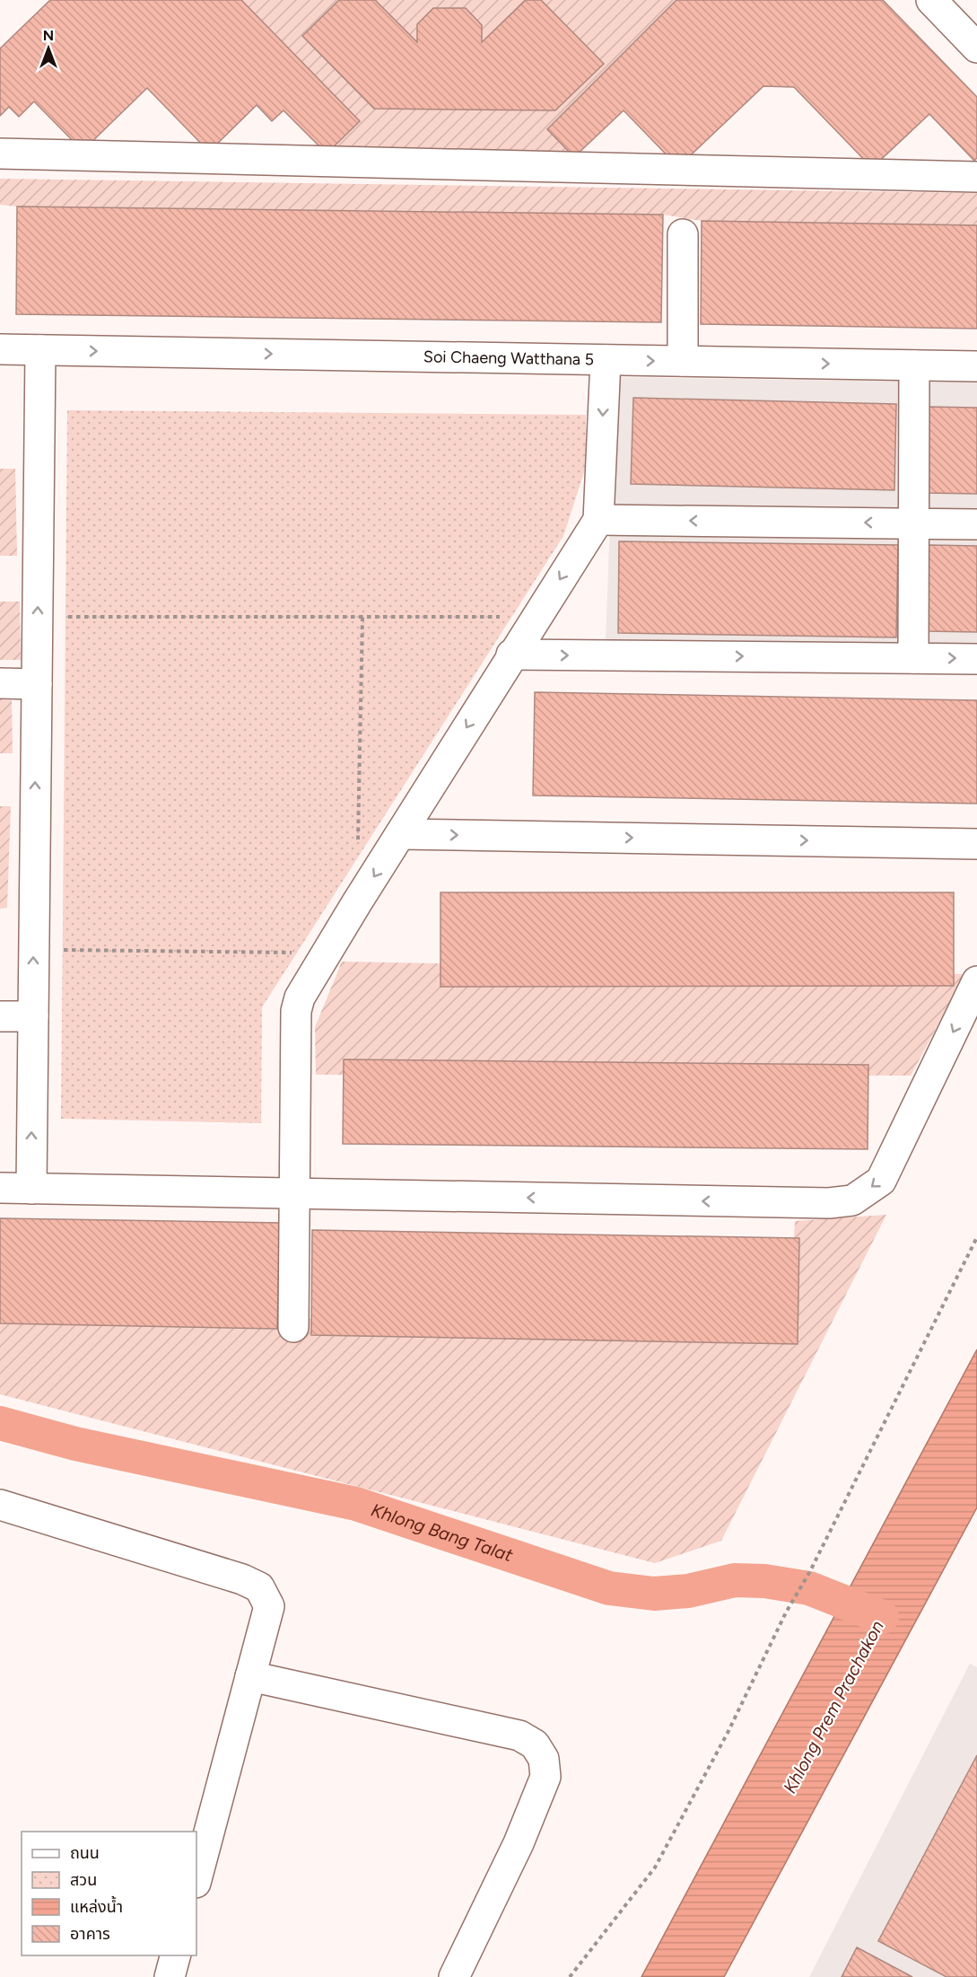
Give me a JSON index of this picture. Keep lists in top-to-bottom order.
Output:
{
  "streets": {
    "street": ["Soi Chaeng Watthana 5"]
  },
  "water": ["Khlong Bang Talat", "Khlong Prem Prachakon"],
  "legend": [
    "ถนน",
    "สวน",
    "แหล่งน้ำ",
    "อาคาร"
  ],
  "north": "top"
}
